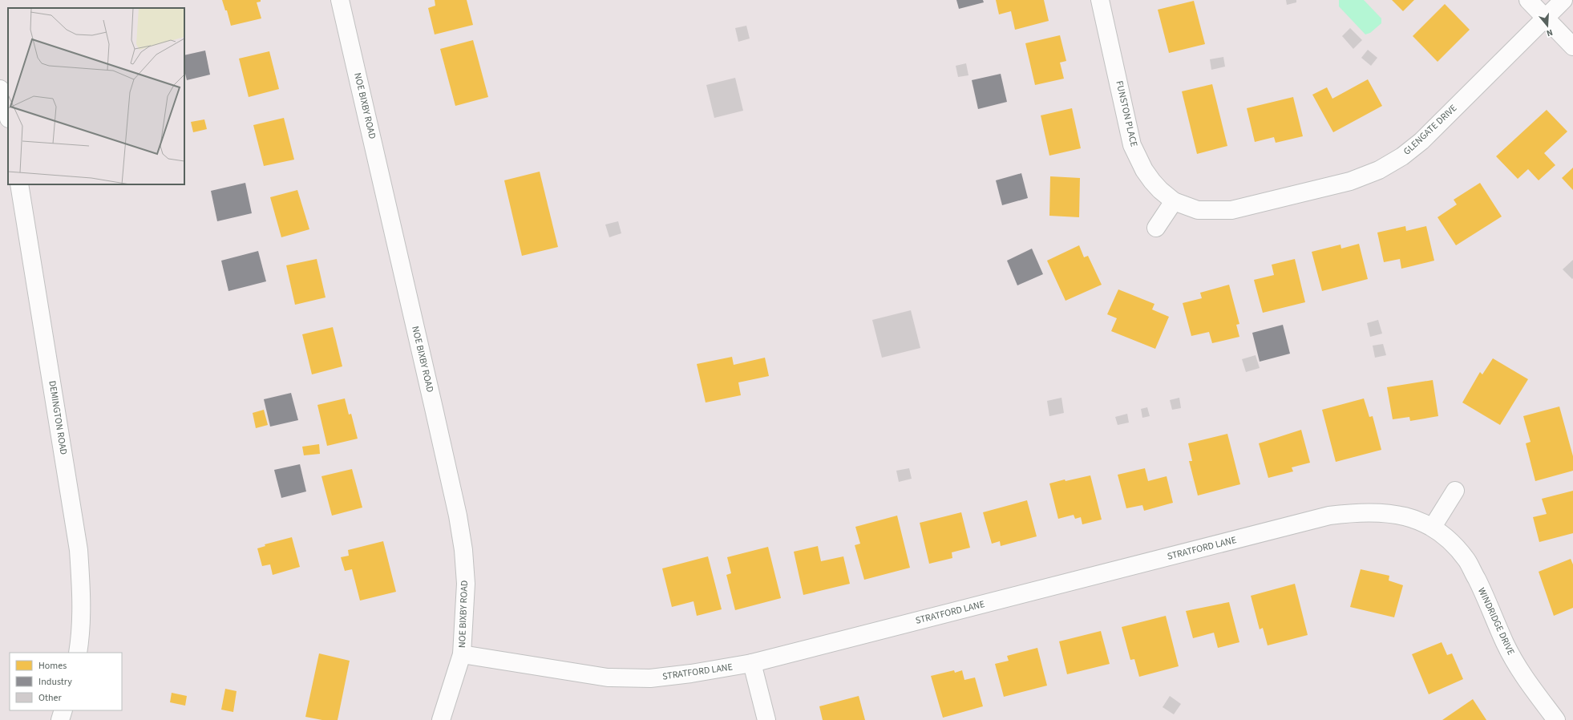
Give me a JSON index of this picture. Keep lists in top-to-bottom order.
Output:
{
  "streets": {
    "street": [
      "NOE BIXBY ROAD",
      "FUNSTON PLACE",
      "GLENGATE DRIVE",
      "DEMINGTON ROAD",
      "STRATFORD LANE",
      "WINDRIDGE DRIVE"
    ]
  },
  "crossings": [
    ["NOE BIXBY ROAD", "STRATFORD LANE"],
    ["FUNSTON PLACE", "GLENGATE DRIVE"],
    ["STRATFORD LANE", "WINDRIDGE DRIVE"]
  ],
  "legend": ["Homes", "Industry", "Other"],
  "north": "bottom"
}
